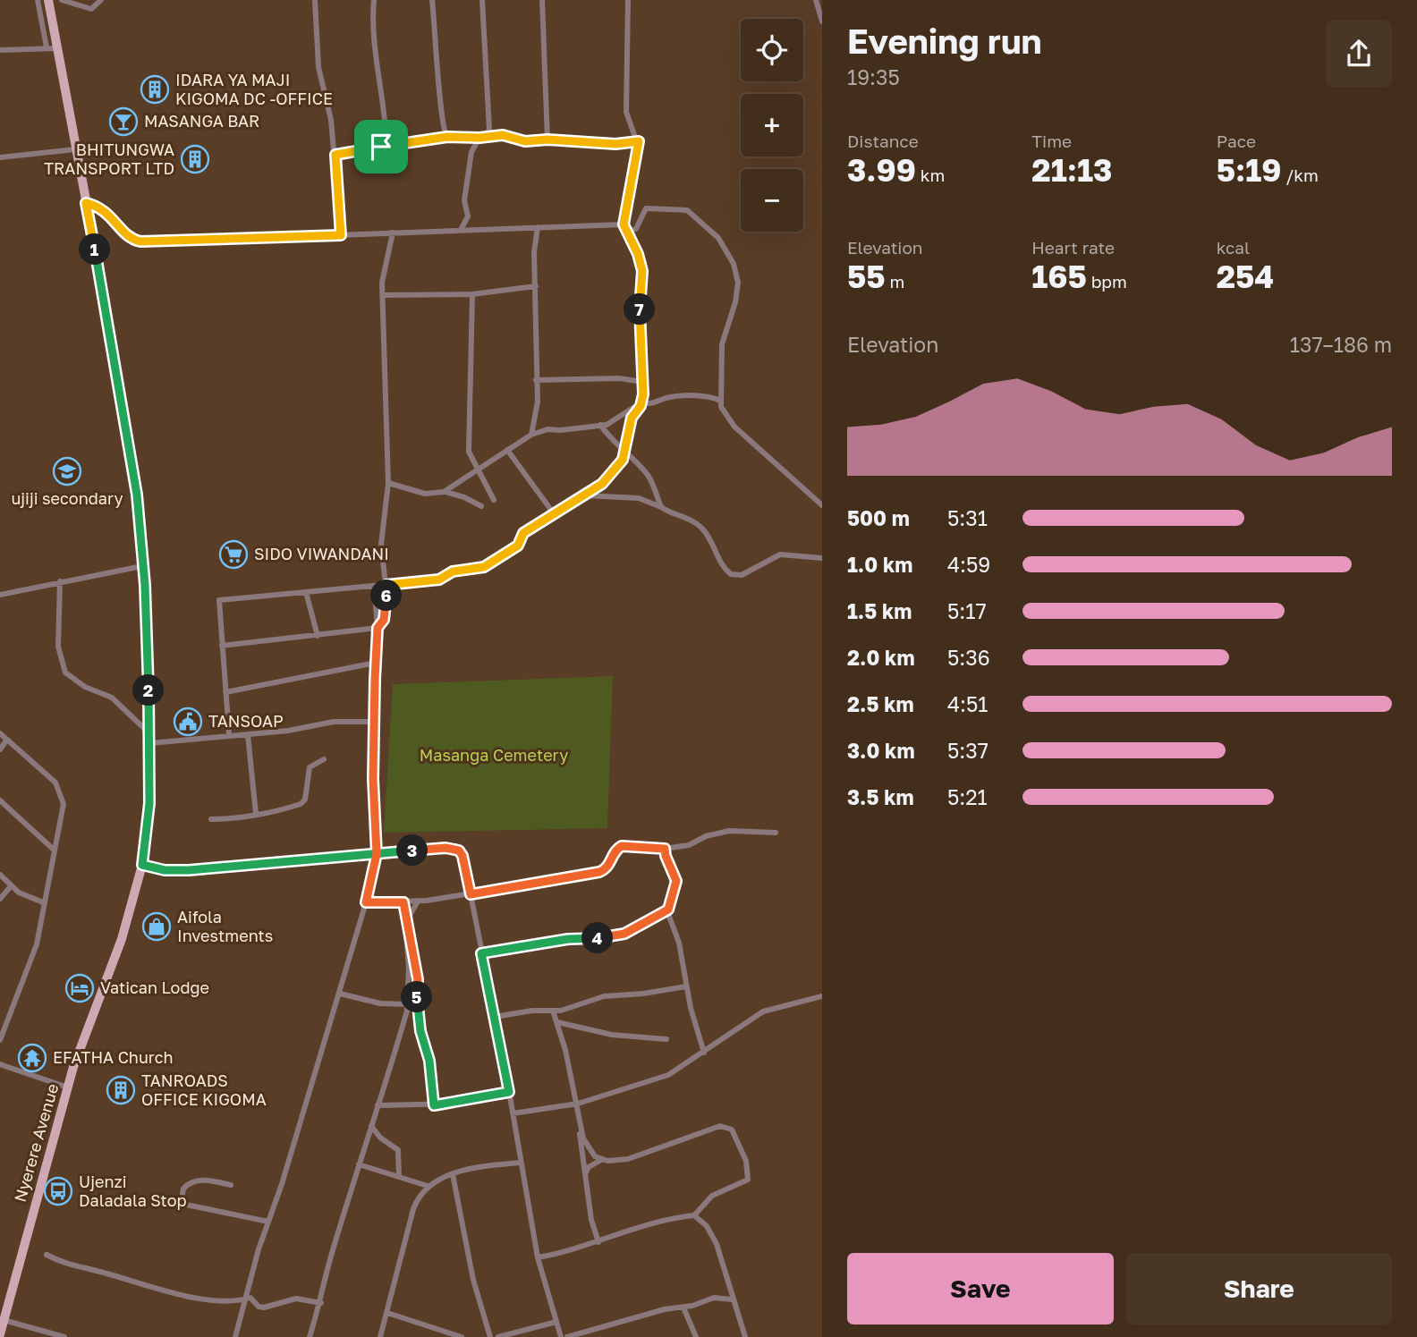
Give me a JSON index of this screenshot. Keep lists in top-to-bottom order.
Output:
{
  "streets": {
    "main road": ["Nyerere Avenue"]
  },
  "parks": ["Masanga Cemetery"],
  "places": {
    "building": ["IDARA YA MAJI KIGOMA DC -OFFICE", "BHITUNGWA TRANSPORT LTD", "TANROADS OFFICE KIGOMA"],
    "bar": ["MASANGA BAR"],
    "school or university": ["ujiji secondary"],
    "supermarket": ["SIDO VIWANDANI"],
    "public building": ["TANSOAP"],
    "shop": ["Aifola Investments"],
    "hotel": ["Vatican Lodge"],
    "temple": ["EFATHA Church"],
    "bus stop": ["Ujenzi Daladala Stop"]
  },
  "page": {
    "heading": ["Evening run", "19:35"],
    "map_buttons": ["+", "−"],
    "stats": [
      ["Distance", "3.99 km"],
      ["Time", "21:13"],
      ["Pace", "5:19 /km"],
      ["Elevation", "55 m"],
      ["Heart rate", "165 bpm"],
      ["kcal", "254"]
    ],
    "pins": [
      "1",
      "7",
      "6",
      "2",
      "3",
      "4",
      "5"
    ],
    "chart": ["Elevation", "137–186 m"],
    "list": [
      {
        "name": "500 m",
        "note": "5:31"
      },
      {
        "name": "1.0 km",
        "note": "4:59"
      },
      {
        "name": "1.5 km",
        "note": "5:17"
      },
      {
        "name": "2.0 km",
        "note": "5:36"
      },
      {
        "name": "2.5 km",
        "note": "4:51"
      },
      {
        "name": "3.0 km",
        "note": "5:37"
      },
      {
        "name": "3.5 km",
        "note": "5:21"
      }
    ],
    "buttons": ["Save", "Share"]
  }
}
